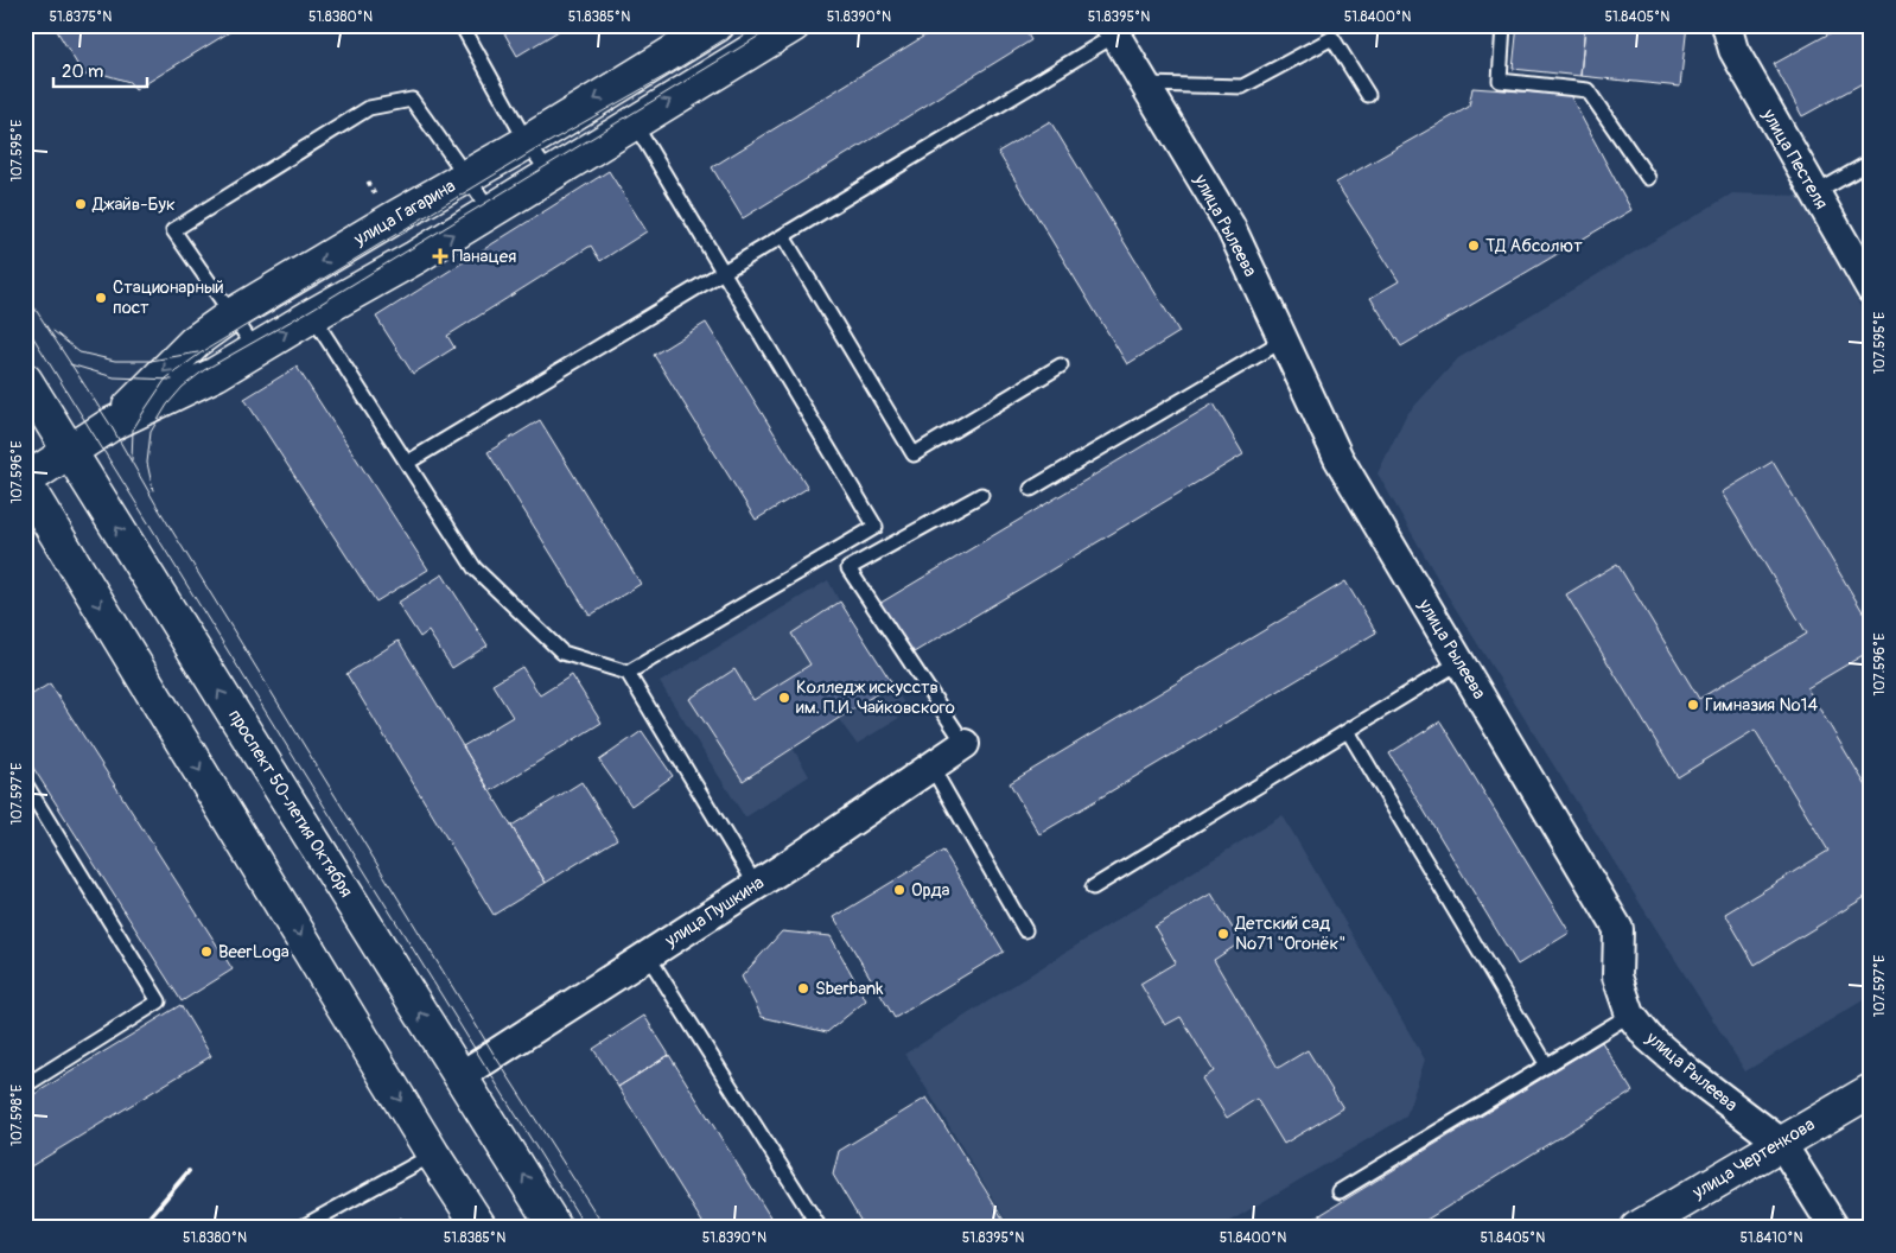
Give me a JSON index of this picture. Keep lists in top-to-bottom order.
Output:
{
  "streets": {
    "street": [
      "улица Пестеля",
      "улица Гагарина",
      "улица Рылеева",
      "проспект 50-летия Октября",
      "улица Пушкина",
      "улица Чертенкова"
    ]
  },
  "crossings": [
    ["улица Рылеева", "улица Чертенкова"],
    ["проспект 50-летия Октября", "улица Пушкина"]
  ],
  "places": {
    "other": [
      "Джайв-Бук",
      "ТД Абсолют",
      "Стационарный пост",
      "Колледж искусств им. П.И. Чайковского",
      "Гимназия №14",
      "Орда",
      "Детский сад №71 \"Огонёк\"",
      "BeerLoga",
      "Sberbank"
    ],
    "health": ["Панацея"]
  },
  "scale_bar": "20 m",
  "coordinates": [
    "51.8375°N",
    "51.8380°N",
    "51.8385°N",
    "51.8390°N",
    "51.8395°N",
    "51.8400°N",
    "51.8405°N",
    "107.595°E",
    "107.596°E",
    "107.597°E",
    "107.598°E",
    "51.8410°N"
  ]
}
